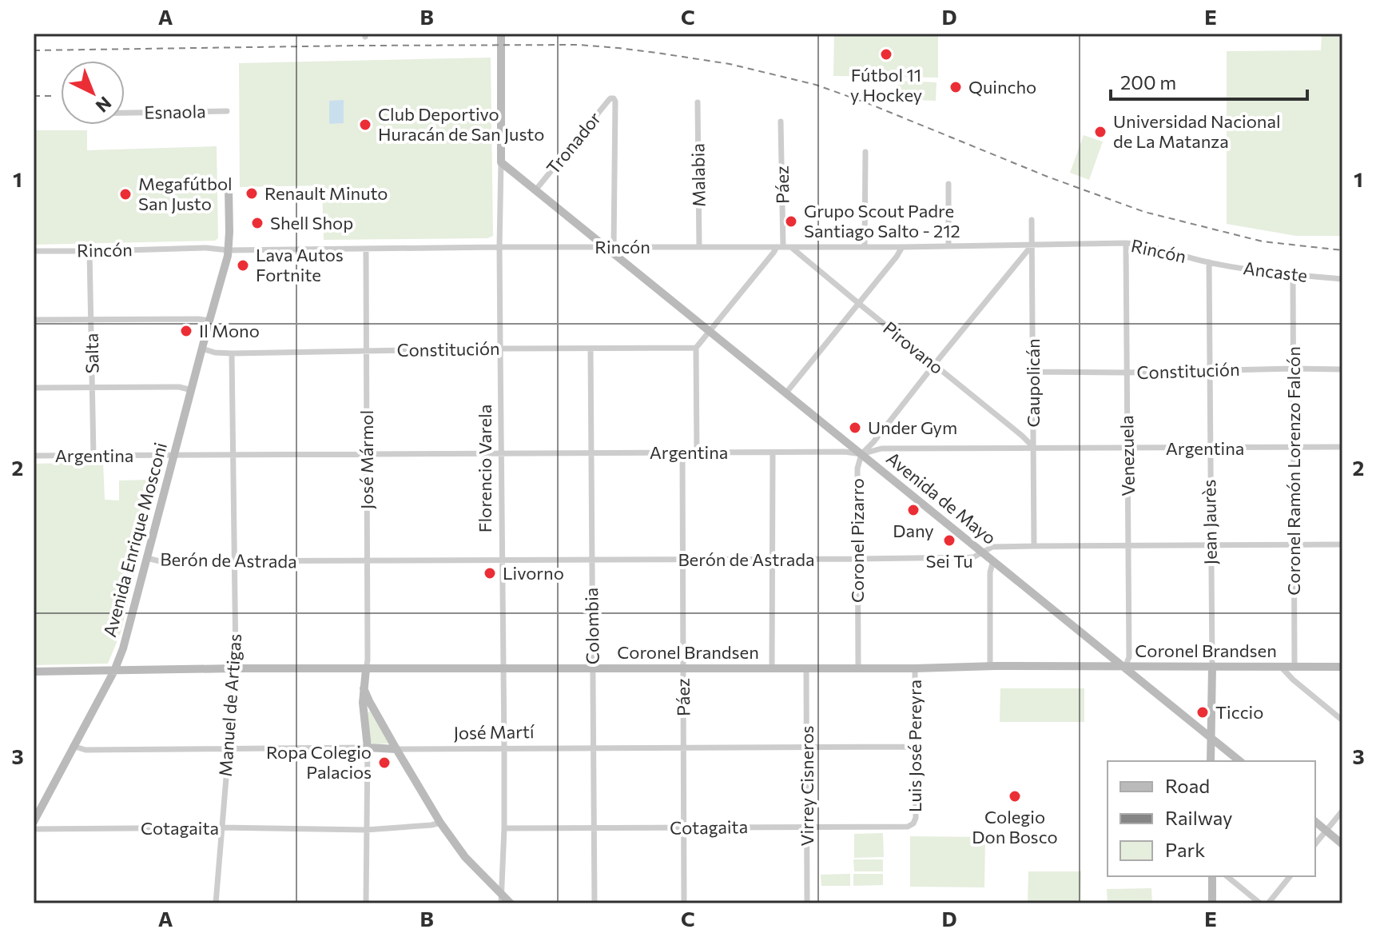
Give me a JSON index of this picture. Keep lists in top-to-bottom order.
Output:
{
  "streets": {
    "street": [
      "Esnaola",
      "Tronador",
      "Malabia",
      "Páez",
      "Rincón",
      "Ancaste",
      "Pirovano",
      "Constitución",
      "Salta",
      "Caupolicán",
      "Argentina",
      "Venezuela",
      "José Mármol",
      "Florencio Varela",
      "Coronel Ramón Lorenzo Falcón",
      "Avenida de Mayo",
      "Jean Jaurès",
      "Avenida Enrique Mosconi",
      "Coronel Pizarro",
      "Berón de Astrada",
      "Colombia",
      "Coronel Brandsen",
      "Manuel de Artigas",
      "José Martí",
      "Luis José Pereyra",
      "Virrey Cisneros",
      "Cotagaita"
    ]
  },
  "crossings": [
    ["Tronador", "Rincón"],
    ["Tronador", "Avenida de Mayo"],
    ["Malabia", "Rincón"],
    ["Páez", "Rincón"],
    ["Páez", "Argentina"],
    ["Páez", "Berón de Astrada"],
    ["Páez", "Coronel Brandsen"],
    ["Páez", "José Martí"],
    ["Páez", "Cotagaita"],
    ["Rincón", "Ancaste"],
    ["Rincón", "Pirovano"],
    ["Rincón", "Salta"],
    ["Rincón", "Caupolicán"],
    ["Rincón", "Venezuela"],
    ["Rincón", "José Mármol"],
    ["Rincón", "Florencio Varela"],
    ["Rincón", "Avenida de Mayo"],
    ["Rincón", "Jean Jaurès"],
    ["Rincón", "Avenida Enrique Mosconi"],
    ["Rincón", "Coronel Pizarro"],
    ["Ancaste", "Coronel Ramón Lorenzo Falcón"],
    ["Ancaste", "Jean Jaurès"],
    ["Pirovano", "Caupolicán"],
    ["Pirovano", "Argentina"],
    ["Pirovano", "Coronel Pizarro"],
    ["Constitución", "Caupolicán"],
    ["Constitución", "Venezuela"],
    ["Constitución", "José Mármol"],
    ["Constitución", "Florencio Varela"],
    ["Constitución", "Coronel Ramón Lorenzo Falcón"],
    ["Constitución", "Jean Jaurès"],
    ["Constitución", "Avenida Enrique Mosconi"],
    ["Constitución", "Colombia"],
    ["Constitución", "Manuel de Artigas"],
    ["Salta", "Argentina"],
    ["Caupolicán", "Argentina"],
    ["Caupolicán", "Coronel Pizarro"],
    ["Caupolicán", "Berón de Astrada"],
    ["Argentina", "Venezuela"],
    ["Argentina", "José Mármol"],
    ["Argentina", "Florencio Varela"],
    ["Argentina", "Coronel Ramón Lorenzo Falcón"],
    ["Argentina", "Avenida de Mayo"],
    ["Argentina", "Jean Jaurès"],
    ["Argentina", "Avenida Enrique Mosconi"],
    ["Argentina", "Coronel Pizarro"],
    ["Argentina", "Colombia"],
    ["Argentina", "Manuel de Artigas"],
    ["Venezuela", "Avenida de Mayo"],
    ["Venezuela", "Berón de Astrada"],
    ["Venezuela", "Coronel Brandsen"],
    ["José Mármol", "Berón de Astrada"],
    ["José Mármol", "Coronel Brandsen"],
    ["Florencio Varela", "Avenida de Mayo"],
    ["Florencio Varela", "Berón de Astrada"],
    ["Florencio Varela", "Coronel Brandsen"],
    ["Florencio Varela", "José Martí"],
    ["Florencio Varela", "Cotagaita"],
    ["Coronel Ramón Lorenzo Falcón", "Berón de Astrada"],
    ["Coronel Ramón Lorenzo Falcón", "Coronel Brandsen"],
    ["Avenida de Mayo", "Coronel Pizarro"],
    ["Avenida de Mayo", "Berón de Astrada"],
    ["Avenida de Mayo", "Coronel Brandsen"],
    ["Jean Jaurès", "Berón de Astrada"],
    ["Jean Jaurès", "Coronel Brandsen"],
    ["Avenida Enrique Mosconi", "Berón de Astrada"],
    ["Avenida Enrique Mosconi", "Coronel Brandsen"],
    ["Avenida Enrique Mosconi", "José Martí"],
    ["Coronel Pizarro", "Berón de Astrada"],
    ["Coronel Pizarro", "Coronel Brandsen"],
    ["Berón de Astrada", "Colombia"],
    ["Berón de Astrada", "Manuel de Artigas"],
    ["Colombia", "Coronel Brandsen"],
    ["Colombia", "José Martí"],
    ["Colombia", "Cotagaita"],
    ["Coronel Brandsen", "Manuel de Artigas"],
    ["Coronel Brandsen", "Luis José Pereyra"],
    ["Coronel Brandsen", "Virrey Cisneros"],
    ["Manuel de Artigas", "José Martí"],
    ["Manuel de Artigas", "Cotagaita"],
    ["José Martí", "Luis José Pereyra"],
    ["José Martí", "Virrey Cisneros"],
    ["Luis José Pereyra", "Cotagaita"],
    ["Virrey Cisneros", "Cotagaita"]
  ],
  "places": [
    "Fútbol 11 y Hockey",
    "Quincho",
    "Club Deportivo Huracán de San Justo",
    "Universidad Nacional de La Matanza",
    "Renault Minuto",
    "Megafútbol San Justo",
    "Grupo Scout Padre Santiago Salto - 212",
    "Shell Shop",
    "Lava Autos Fortnite",
    "Il Mono",
    "Under Gym",
    "Dany",
    "Sei Tu",
    "Livorno",
    "Ticcio",
    "Ropa Colegio Palacios",
    "Colegio Don Bosco"
  ],
  "legend": ["Road", "Railway", "Park"],
  "scale_bar": "200 m",
  "north": "bottom right",
  "grid": {
    "columns": [
      "A",
      "B",
      "C",
      "D",
      "E"
    ],
    "rows": ["1", "2", "3"]
  }
}
